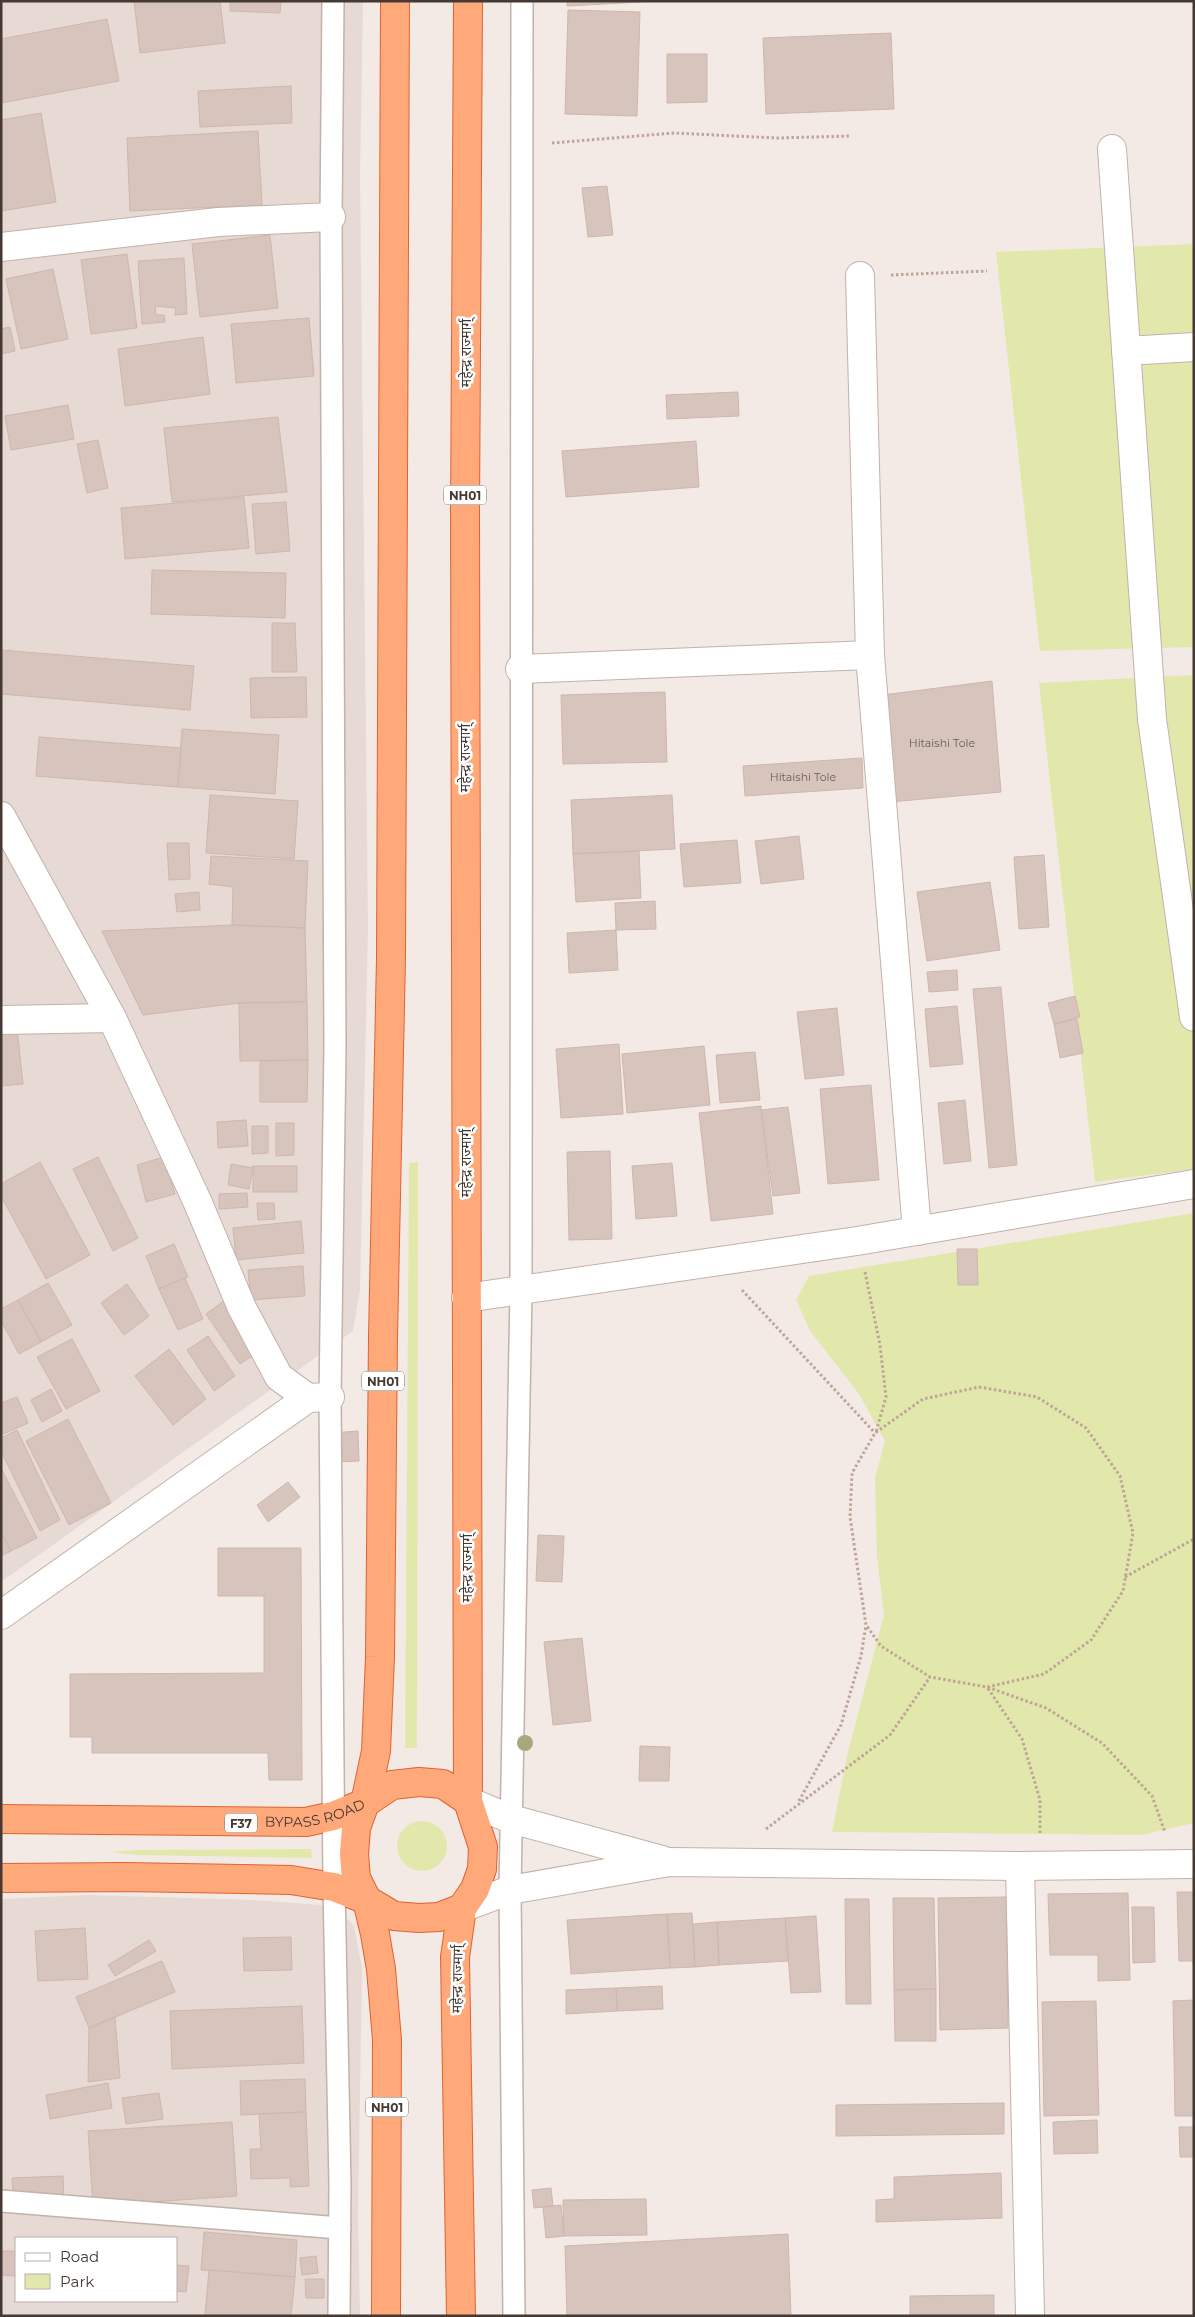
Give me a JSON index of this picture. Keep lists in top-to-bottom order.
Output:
{
  "streets": {
    "highway": [
      "महेन्द्र राज्मार्ग्",
      "NH01",
      "BYPASS ROAD",
      "F37"
    ]
  },
  "crossings": [
    ["महेन्द्र राज्मार्ग्", "NH01"],
    ["महेन्द्र राज्मार्ग्", "BYPASS ROAD"],
    ["NH01", "BYPASS ROAD"]
  ],
  "house_numbers": ["Hitaishi Tole", "Hitaishi Tole"],
  "legend": ["Road", "Park"]
}
